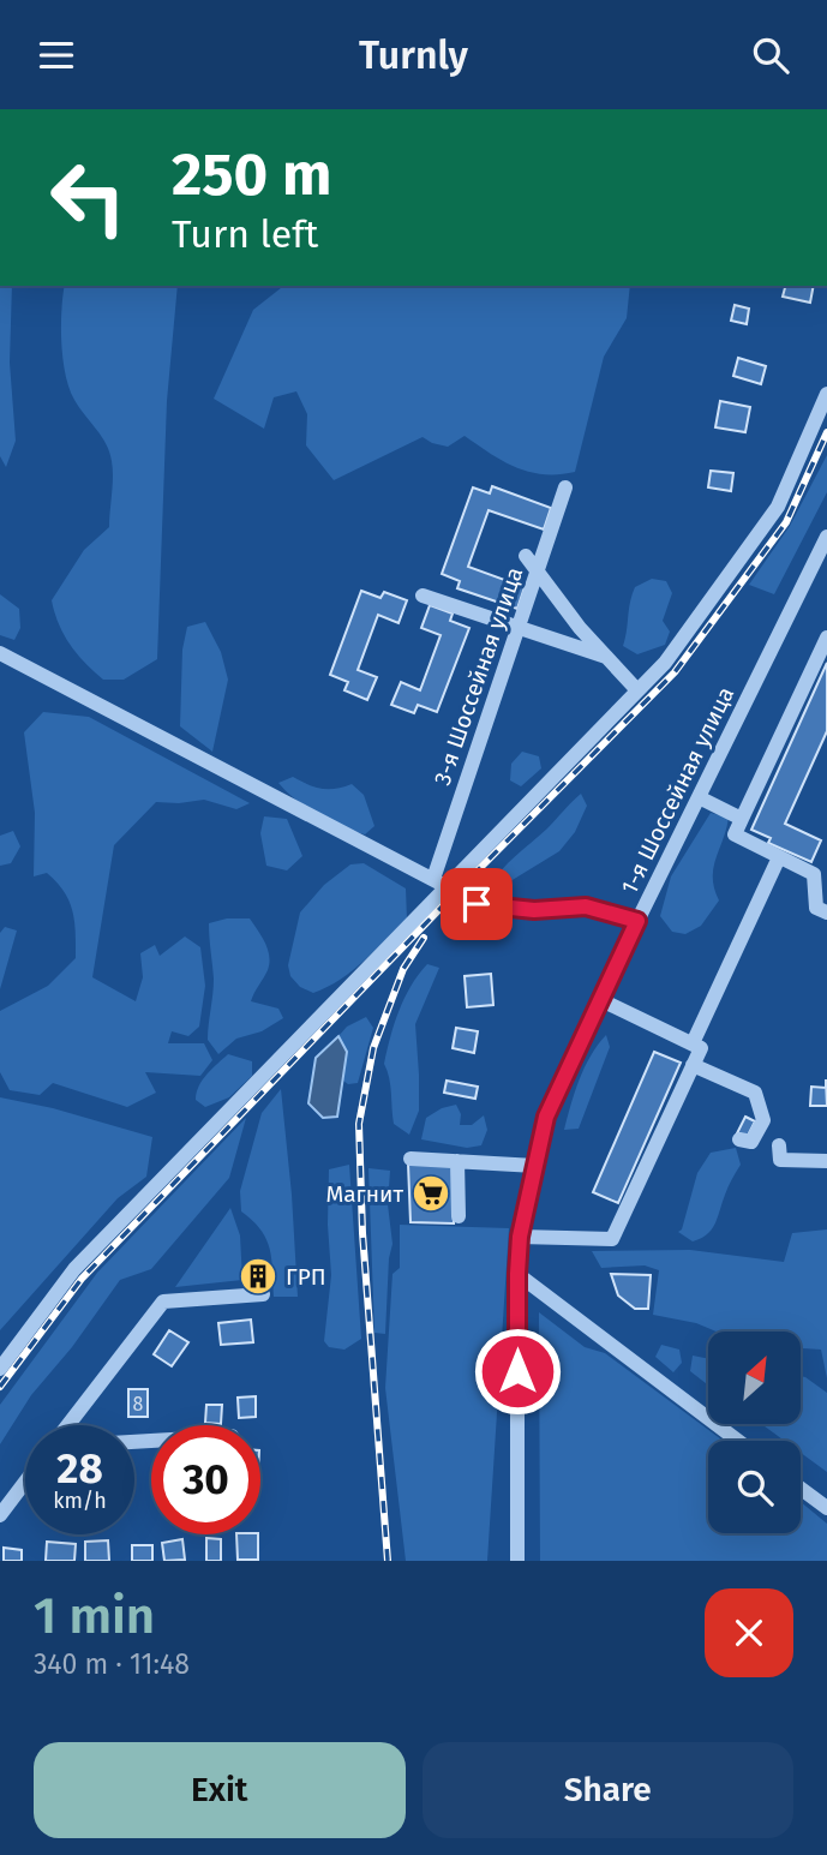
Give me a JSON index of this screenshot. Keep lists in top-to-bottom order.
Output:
{
  "streets": {
    "street": ["3-я Шоссейная улица", "1-я Шоссейная улица"]
  },
  "places": {
    "supermarket": ["Магнит"],
    "building": ["ГРП"]
  },
  "house_numbers": ["8"],
  "north": "top right",
  "page": {
    "header": "Turnly",
    "turn": ["250 m", "Turn left"],
    "speed": "28 km/h",
    "limit": "30",
    "heading": ["1 min", "340 m · 11:48"],
    "buttons": ["Exit", "Share"]
  }
}
